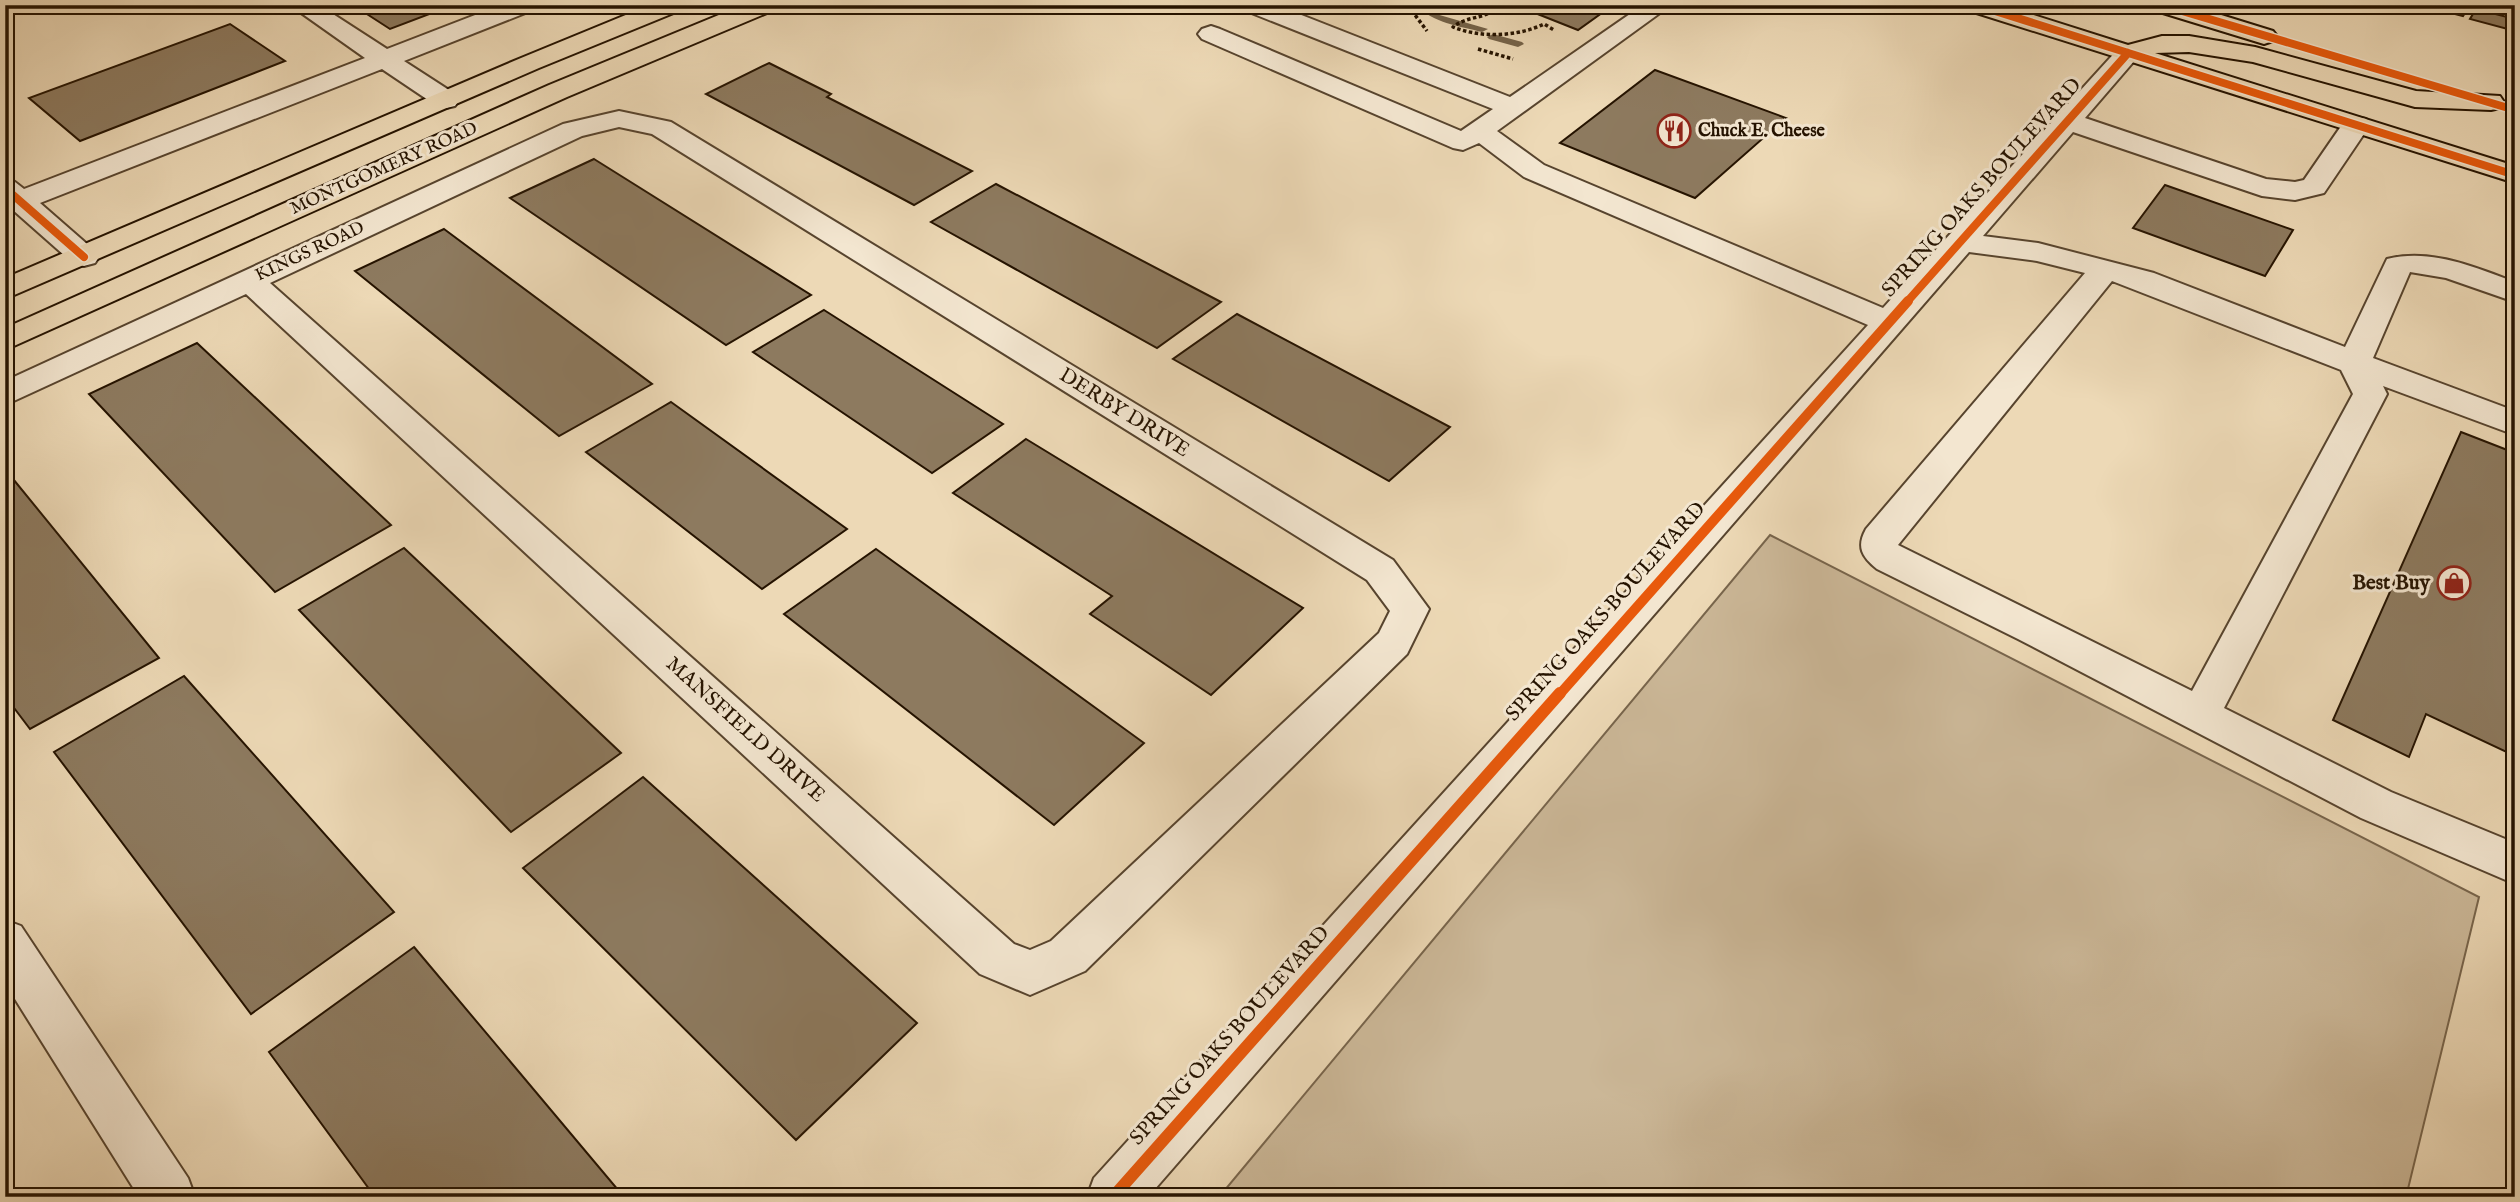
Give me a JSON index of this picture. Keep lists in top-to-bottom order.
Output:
{
  "streets": {
    "main road": ["MONTGOMERY ROAD"],
    "street": [
      "SPRING OAKS BOULEVARD",
      "KINGS ROAD",
      "DERBY DRIVE",
      "MANSFIELD DRIVE"
    ]
  },
  "crossings": [
    ["KINGS ROAD", "DERBY DRIVE"],
    ["KINGS ROAD", "MANSFIELD DRIVE"],
    ["DERBY DRIVE", "MANSFIELD DRIVE"]
  ],
  "places": {
    "restaurant": ["Chuck E. Cheese"],
    "shop": ["Best Buy"]
  }
}
